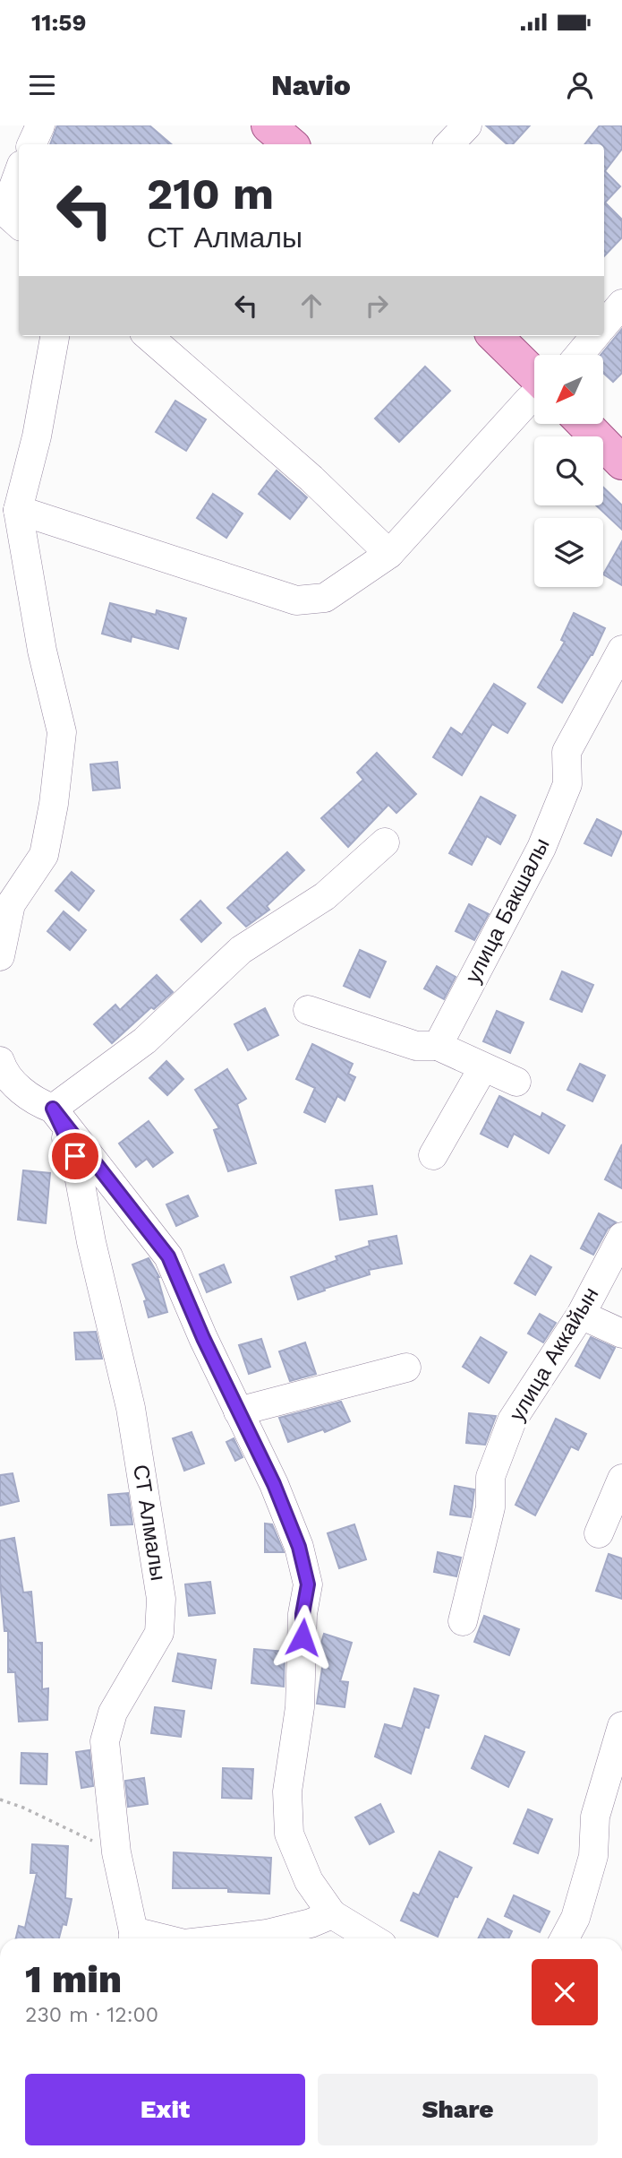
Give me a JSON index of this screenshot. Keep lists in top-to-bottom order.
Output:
{
  "streets": {
    "street": ["улица Бакшалы", "улица Аккайын", "СТ Алмалы"]
  },
  "north": "bottom left",
  "page": {
    "status": "11:59",
    "header": "Navio",
    "turn": ["210 m", "СТ Алмалы"],
    "heading": ["1 min", "230 m · 12:00"],
    "buttons": ["Exit", "Share"]
  }
}
